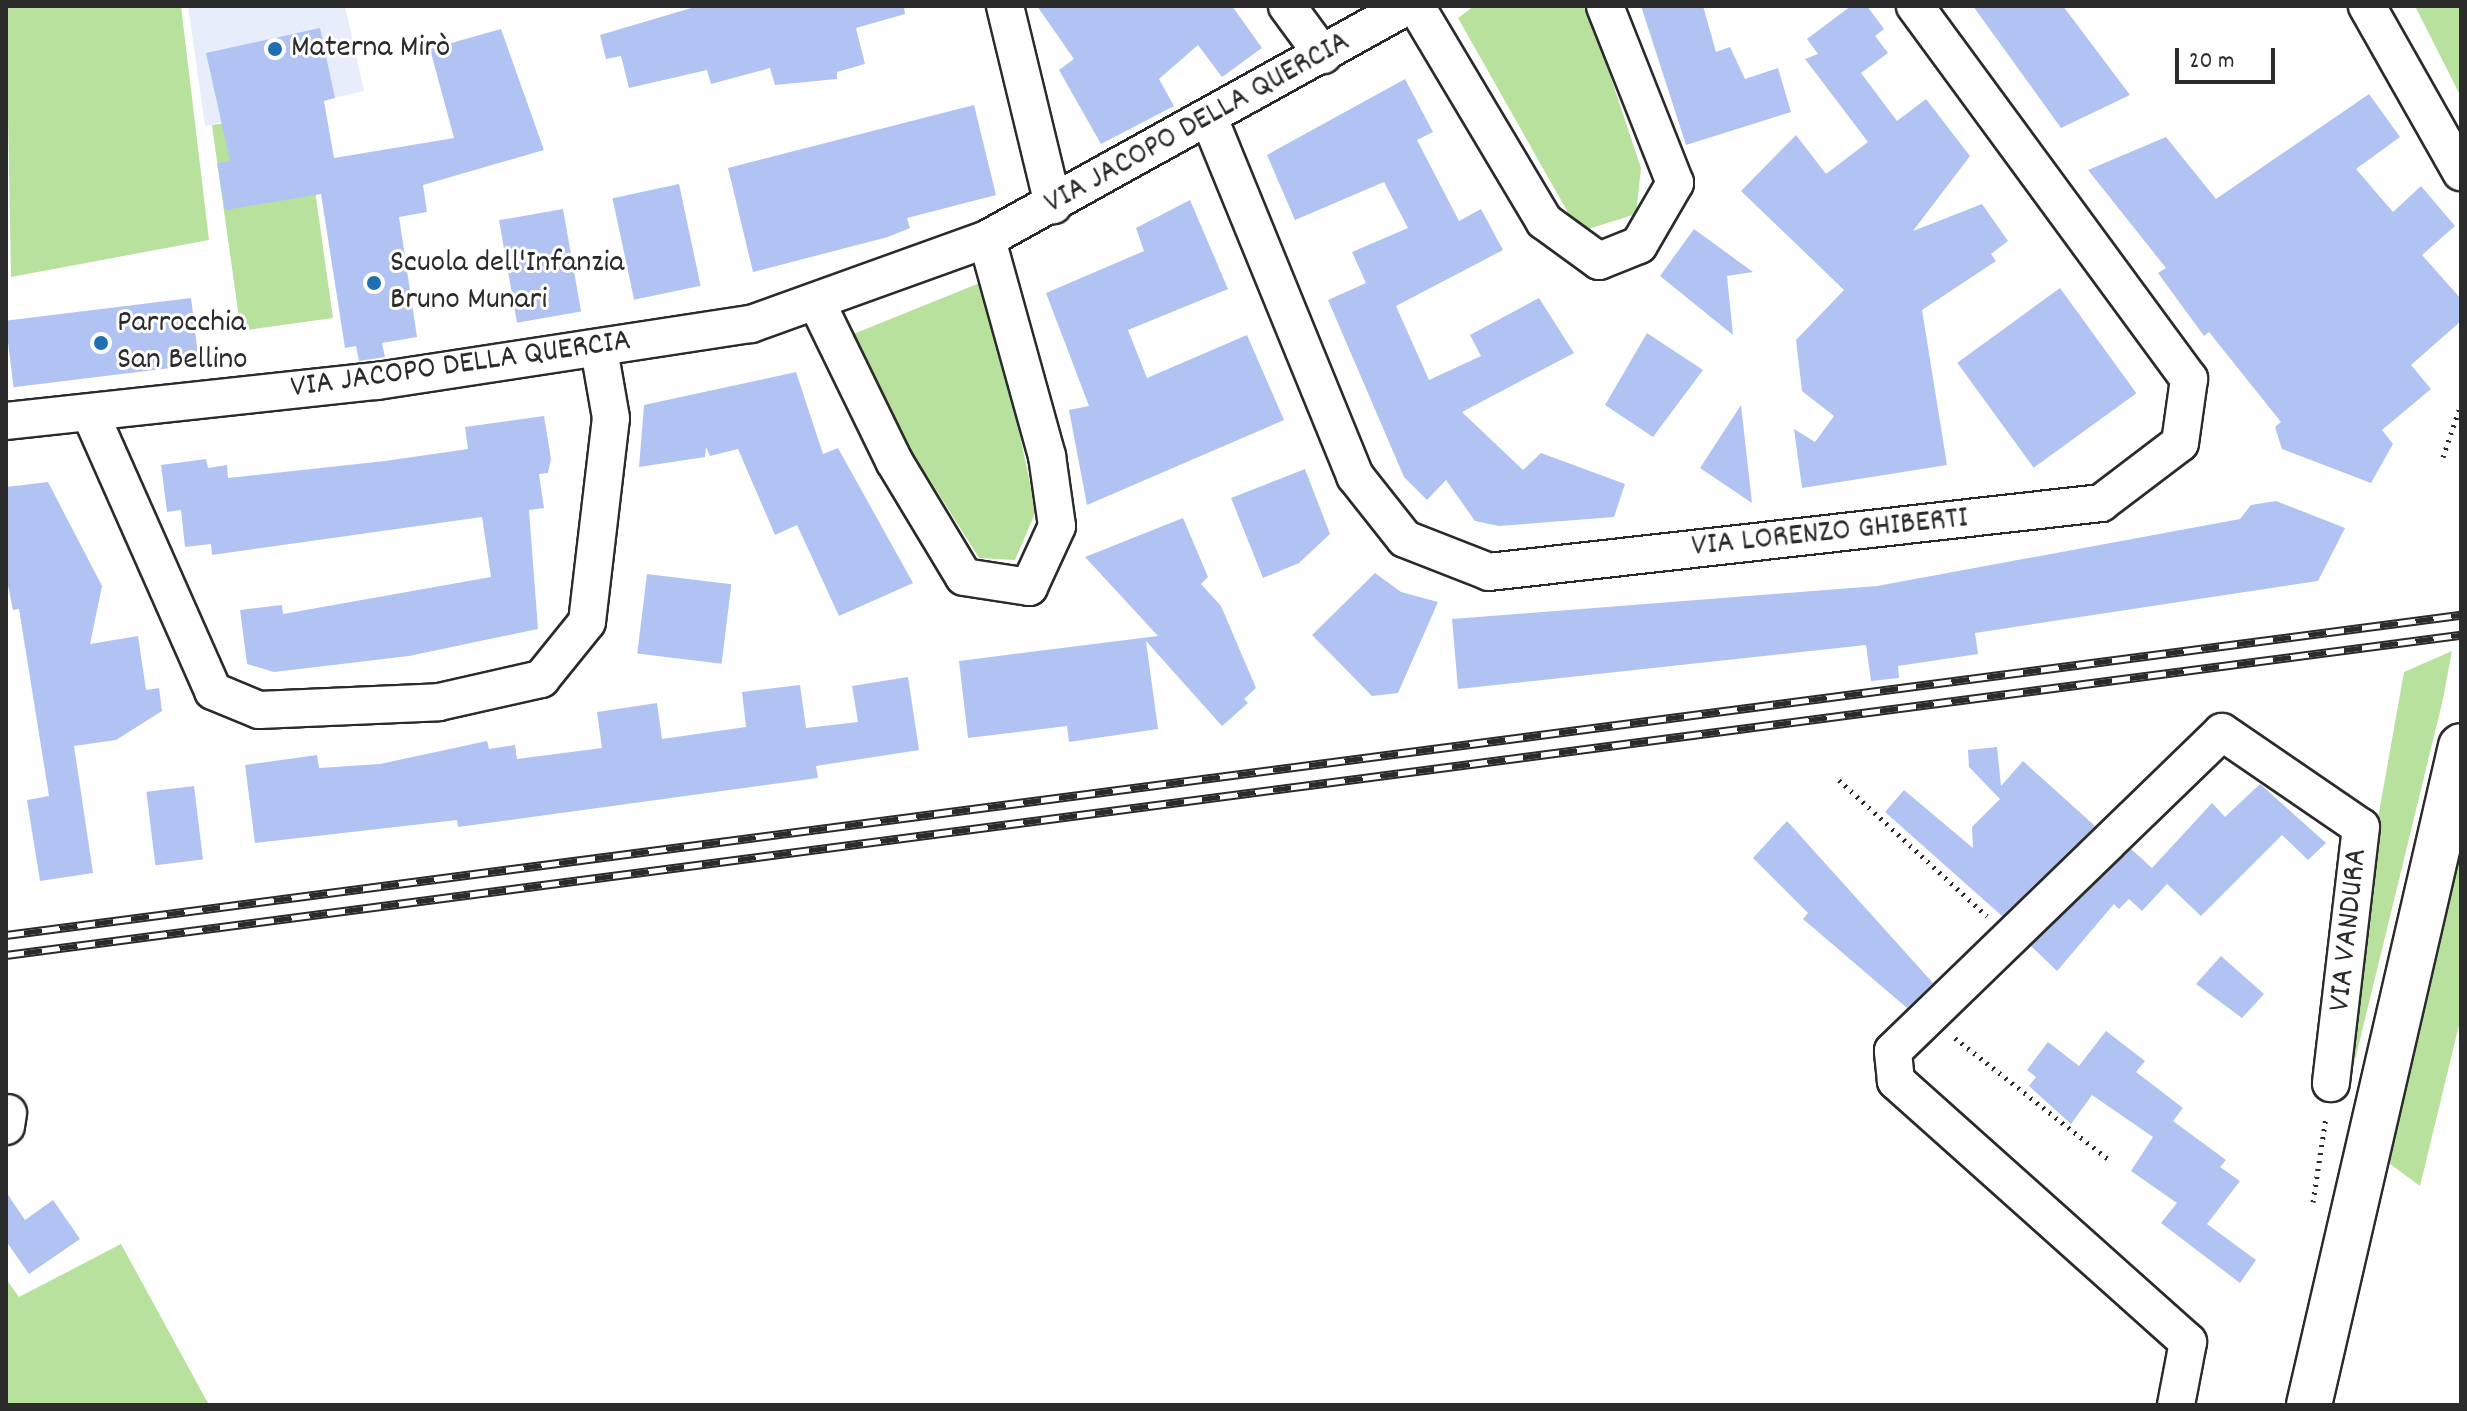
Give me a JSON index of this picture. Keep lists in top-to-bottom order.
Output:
{
  "streets": {
    "street": ["VIA JACOPO DELLA QUERCIA", "VIA LORENZO GHIBERTI", "VIA VANDURA"]
  },
  "crossings": [
    ["VIA JACOPO DELLA QUERCIA", "VIA LORENZO GHIBERTI"]
  ],
  "places": ["Materna Mirò", "Scuola dell'Infanzia Bruno Munari", "Parrocchia San Bellino"],
  "scale_bar": "20 m"
}
